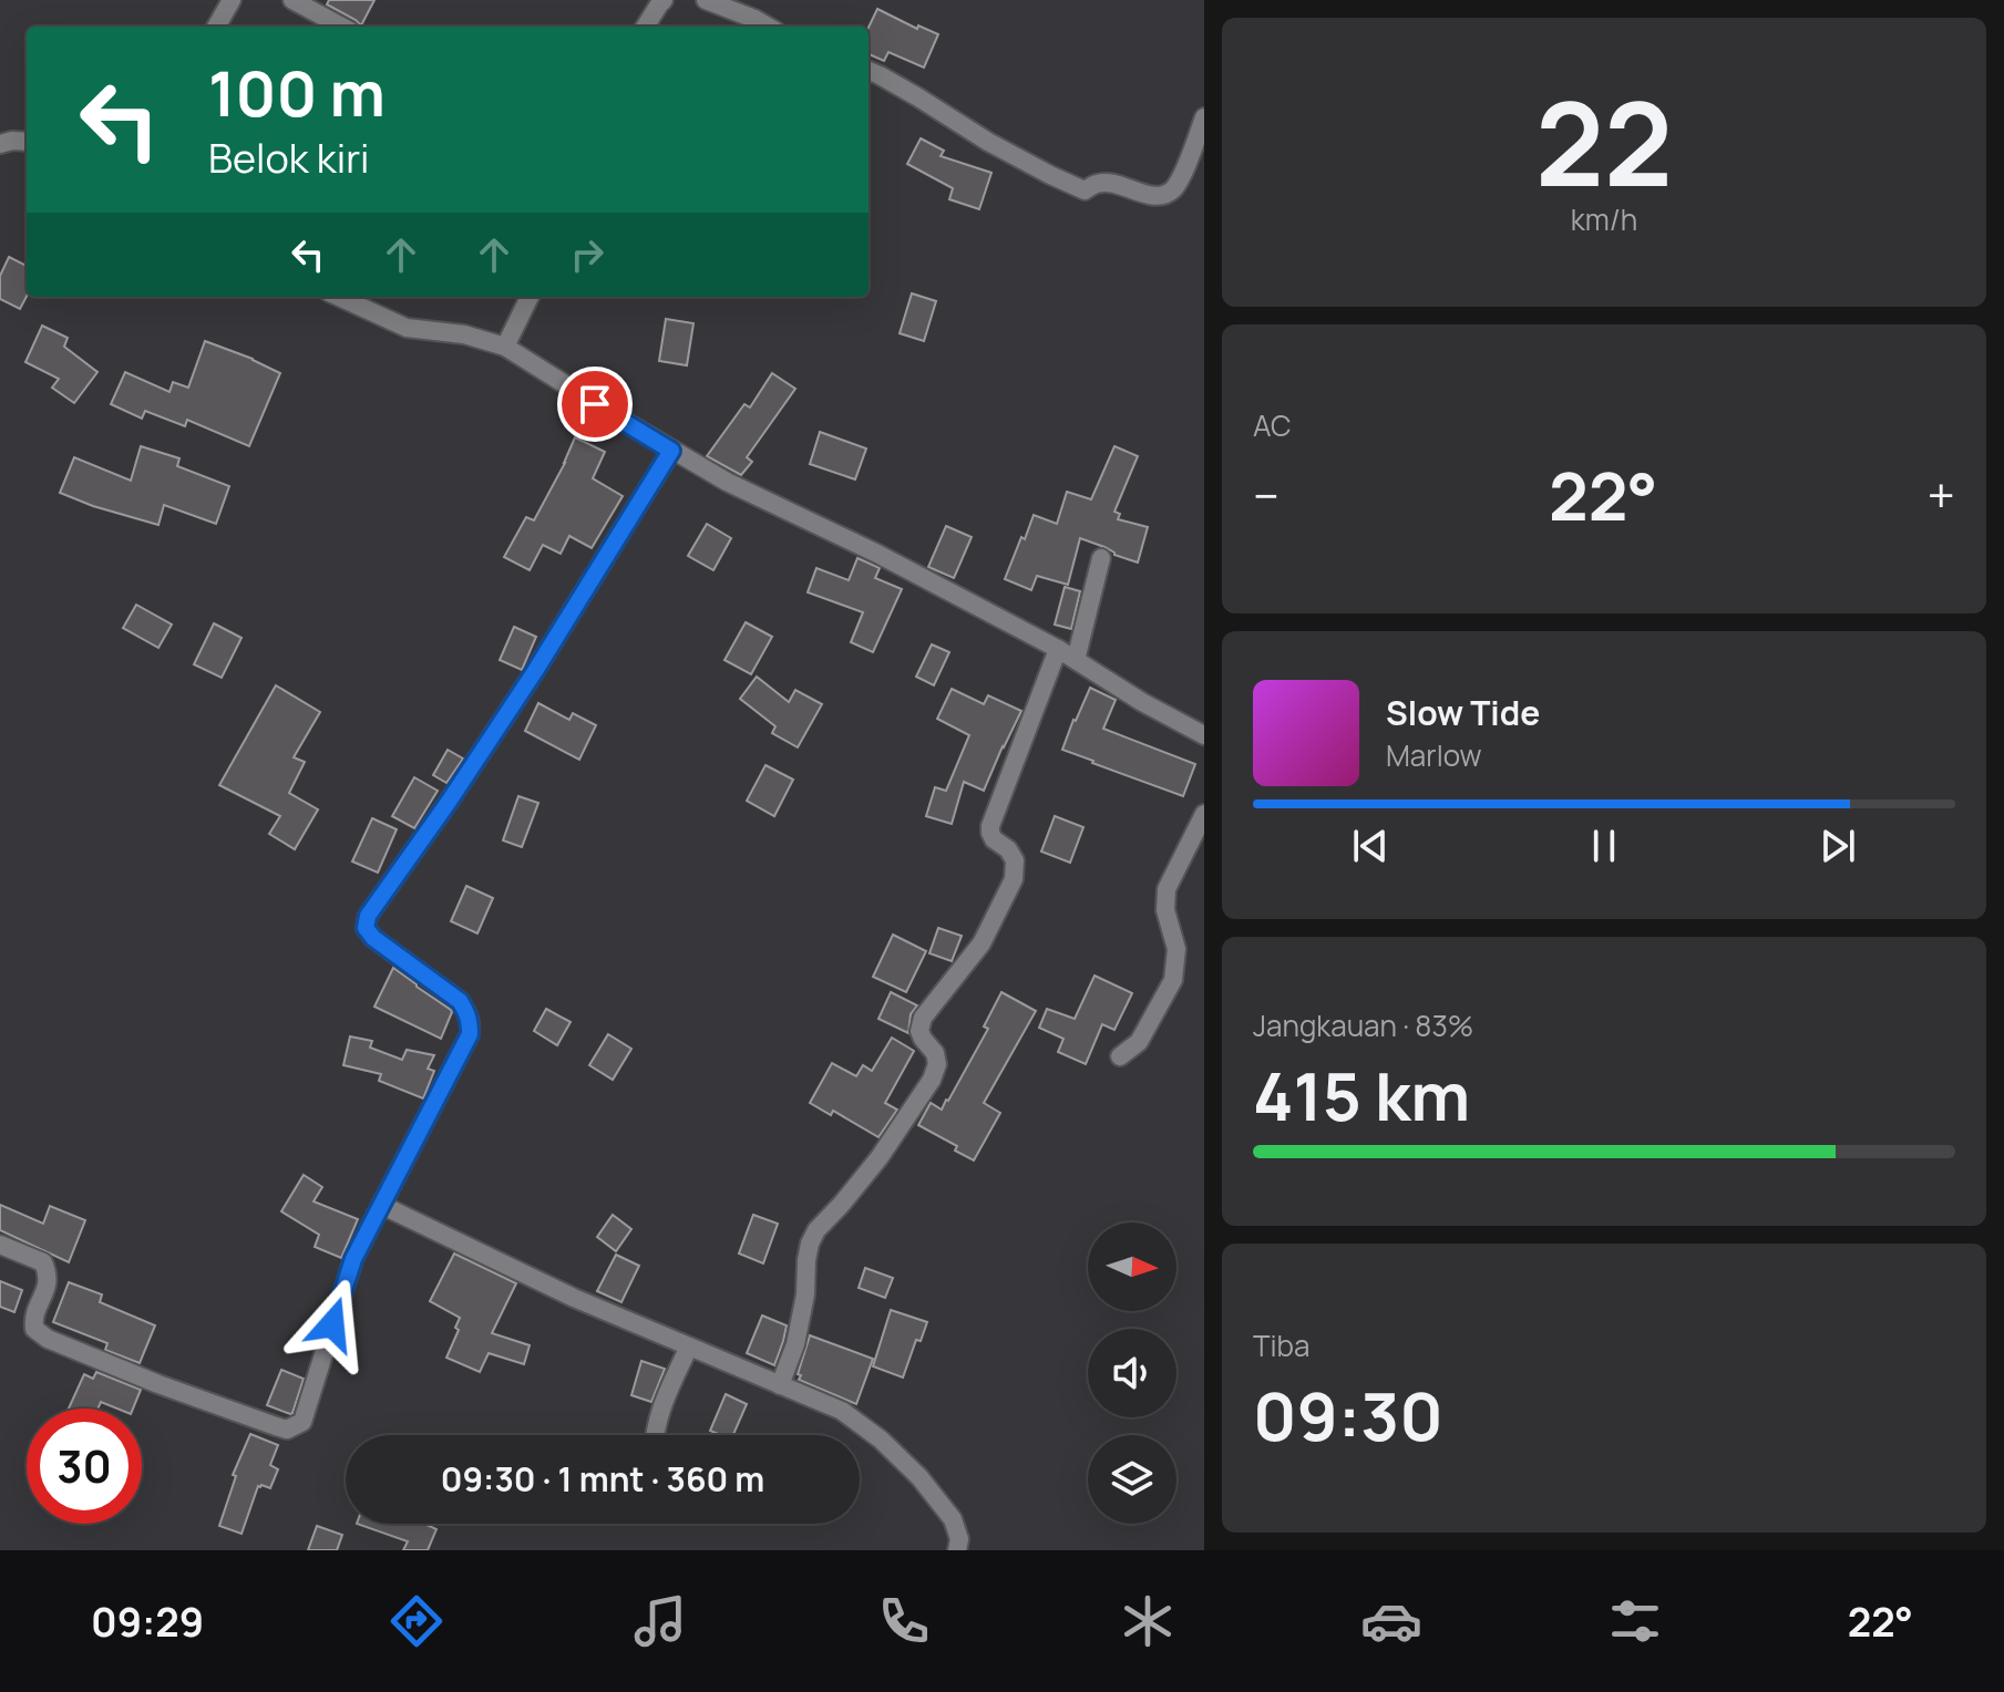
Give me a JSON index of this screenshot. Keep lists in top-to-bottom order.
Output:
{
  "north": "right",
  "page": {
    "tile": [
      ["22", "km/h"],
      "AC",
      ["Jangkauan · 83%", "415 km"],
      ["Tiba", "09:30"]
    ],
    "turn": ["100 m", "Belok kiri"],
    "heat": ["−", "22°", "+"],
    "song": ["Slow Tide", "Marlow"],
    "limit": "30",
    "trip": "09:30 · 1 mnt · 360 m",
    "tabs": ["09:29", "22°"]
  }
}
